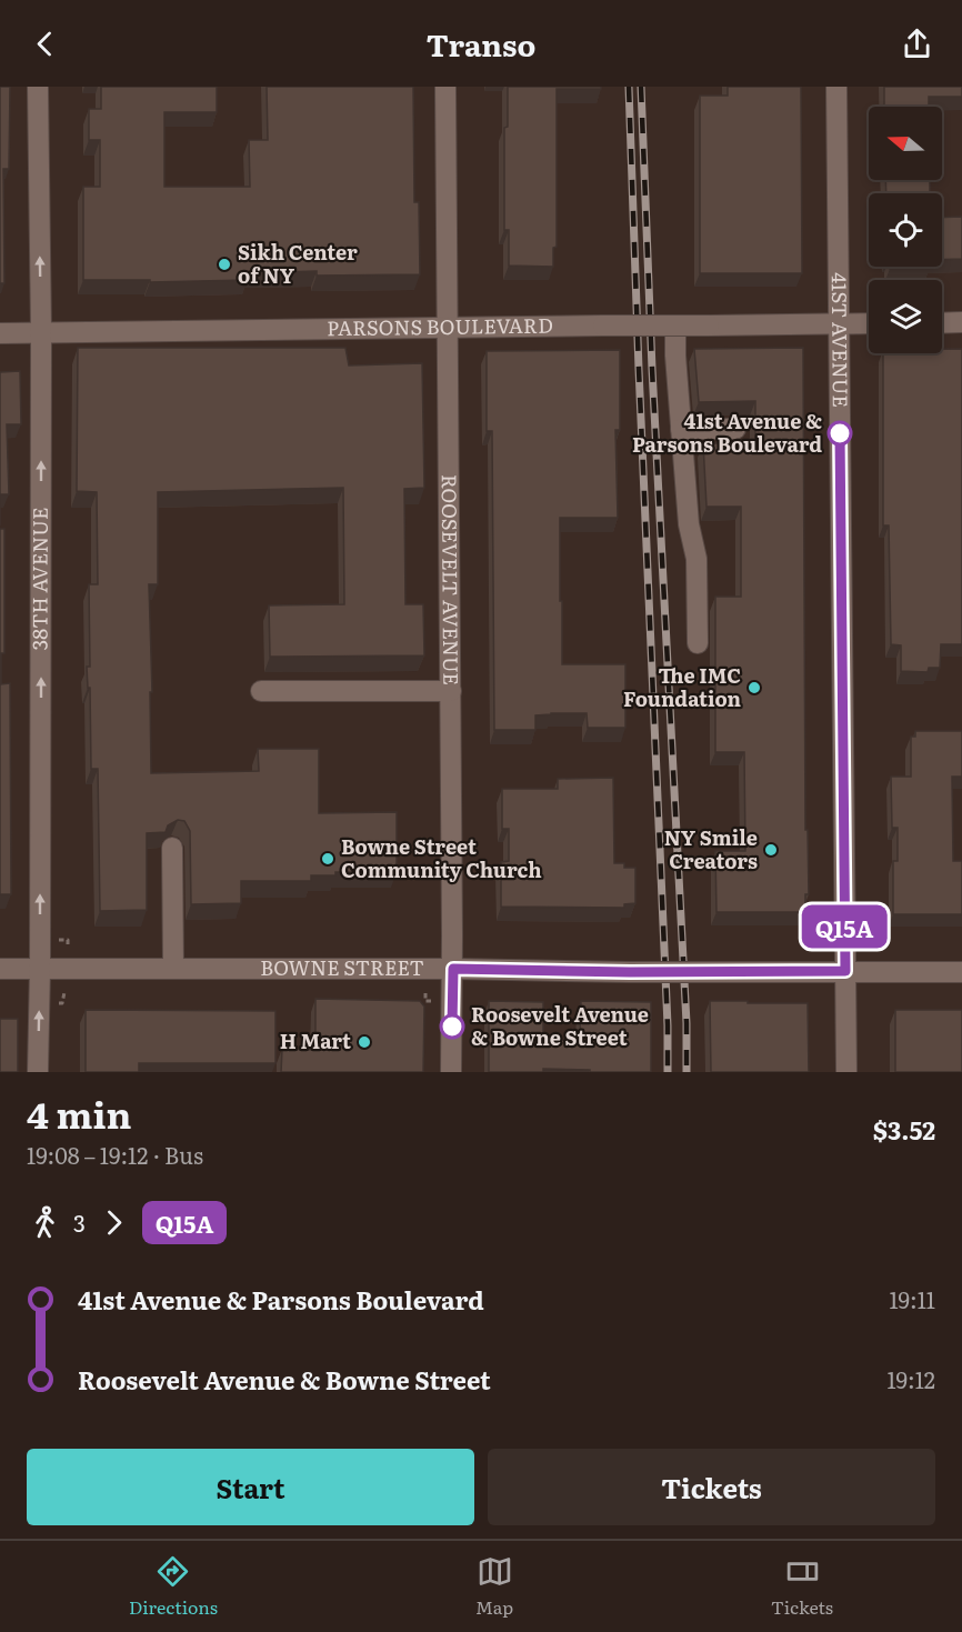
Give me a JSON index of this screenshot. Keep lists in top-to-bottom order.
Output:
{
  "streets": {
    "street": [
      "PARSONS BOULEVARD",
      "41ST AVENUE",
      "38TH AVENUE",
      "ROOSEVELT AVENUE",
      "BOWNE STREET"
    ]
  },
  "crossings": [
    ["PARSONS BOULEVARD", "41ST AVENUE"],
    ["PARSONS BOULEVARD", "38TH AVENUE"],
    ["PARSONS BOULEVARD", "ROOSEVELT AVENUE"],
    ["41ST AVENUE", "BOWNE STREET"],
    ["38TH AVENUE", "BOWNE STREET"],
    ["ROOSEVELT AVENUE", "BOWNE STREET"]
  ],
  "one_way": ["38TH AVENUE"],
  "places": [
    "Sikh Center of NY",
    "41st Avenue & Parsons Boulevard",
    "The IMC Foundation",
    "NY Smile Creators",
    "Bowne Street Community Church",
    "Roosevelt Avenue & Bowne Street",
    "H Mart"
  ],
  "lines": ["bus line Q15A"],
  "north": "left",
  "page": {
    "header": "Transo",
    "on_map": "Q15A",
    "heading": ["4 min", "19:08 – 19:12 · Bus", "$3.52"],
    "legs": ["3", "Q15A"],
    "list": [
      {
        "name": "41st Avenue & Parsons Boulevard",
        "value": "19:11"
      },
      {
        "name": "Roosevelt Avenue & Bowne Street",
        "value": "19:12"
      }
    ],
    "buttons": ["Start", "Tickets"],
    "tabs": ["Directions", "Map", "Tickets"]
  }
}
